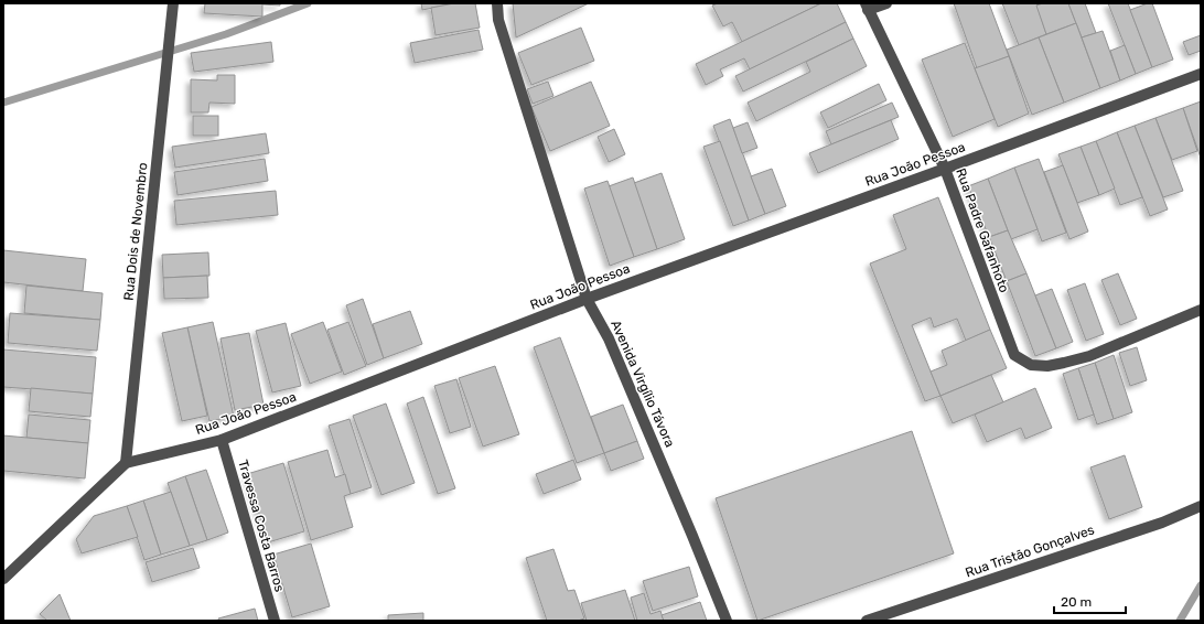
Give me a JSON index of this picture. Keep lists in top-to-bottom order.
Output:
{
  "streets": {
    "street": [
      "Rua João Pessoa",
      "Rua Padre Gafanhoto",
      "Rua Dois de Novembro",
      "Avenida Virgílio Távora",
      "Travessa Costa Barros",
      "Rua Tristão Gonçalves"
    ]
  },
  "crossings": [
    ["Rua João Pessoa", "Rua Padre Gafanhoto"],
    ["Rua João Pessoa", "Rua Dois de Novembro"],
    ["Rua João Pessoa", "Avenida Virgílio Távora"],
    ["Rua João Pessoa", "Travessa Costa Barros"]
  ],
  "scale_bar": "20 m"
}
